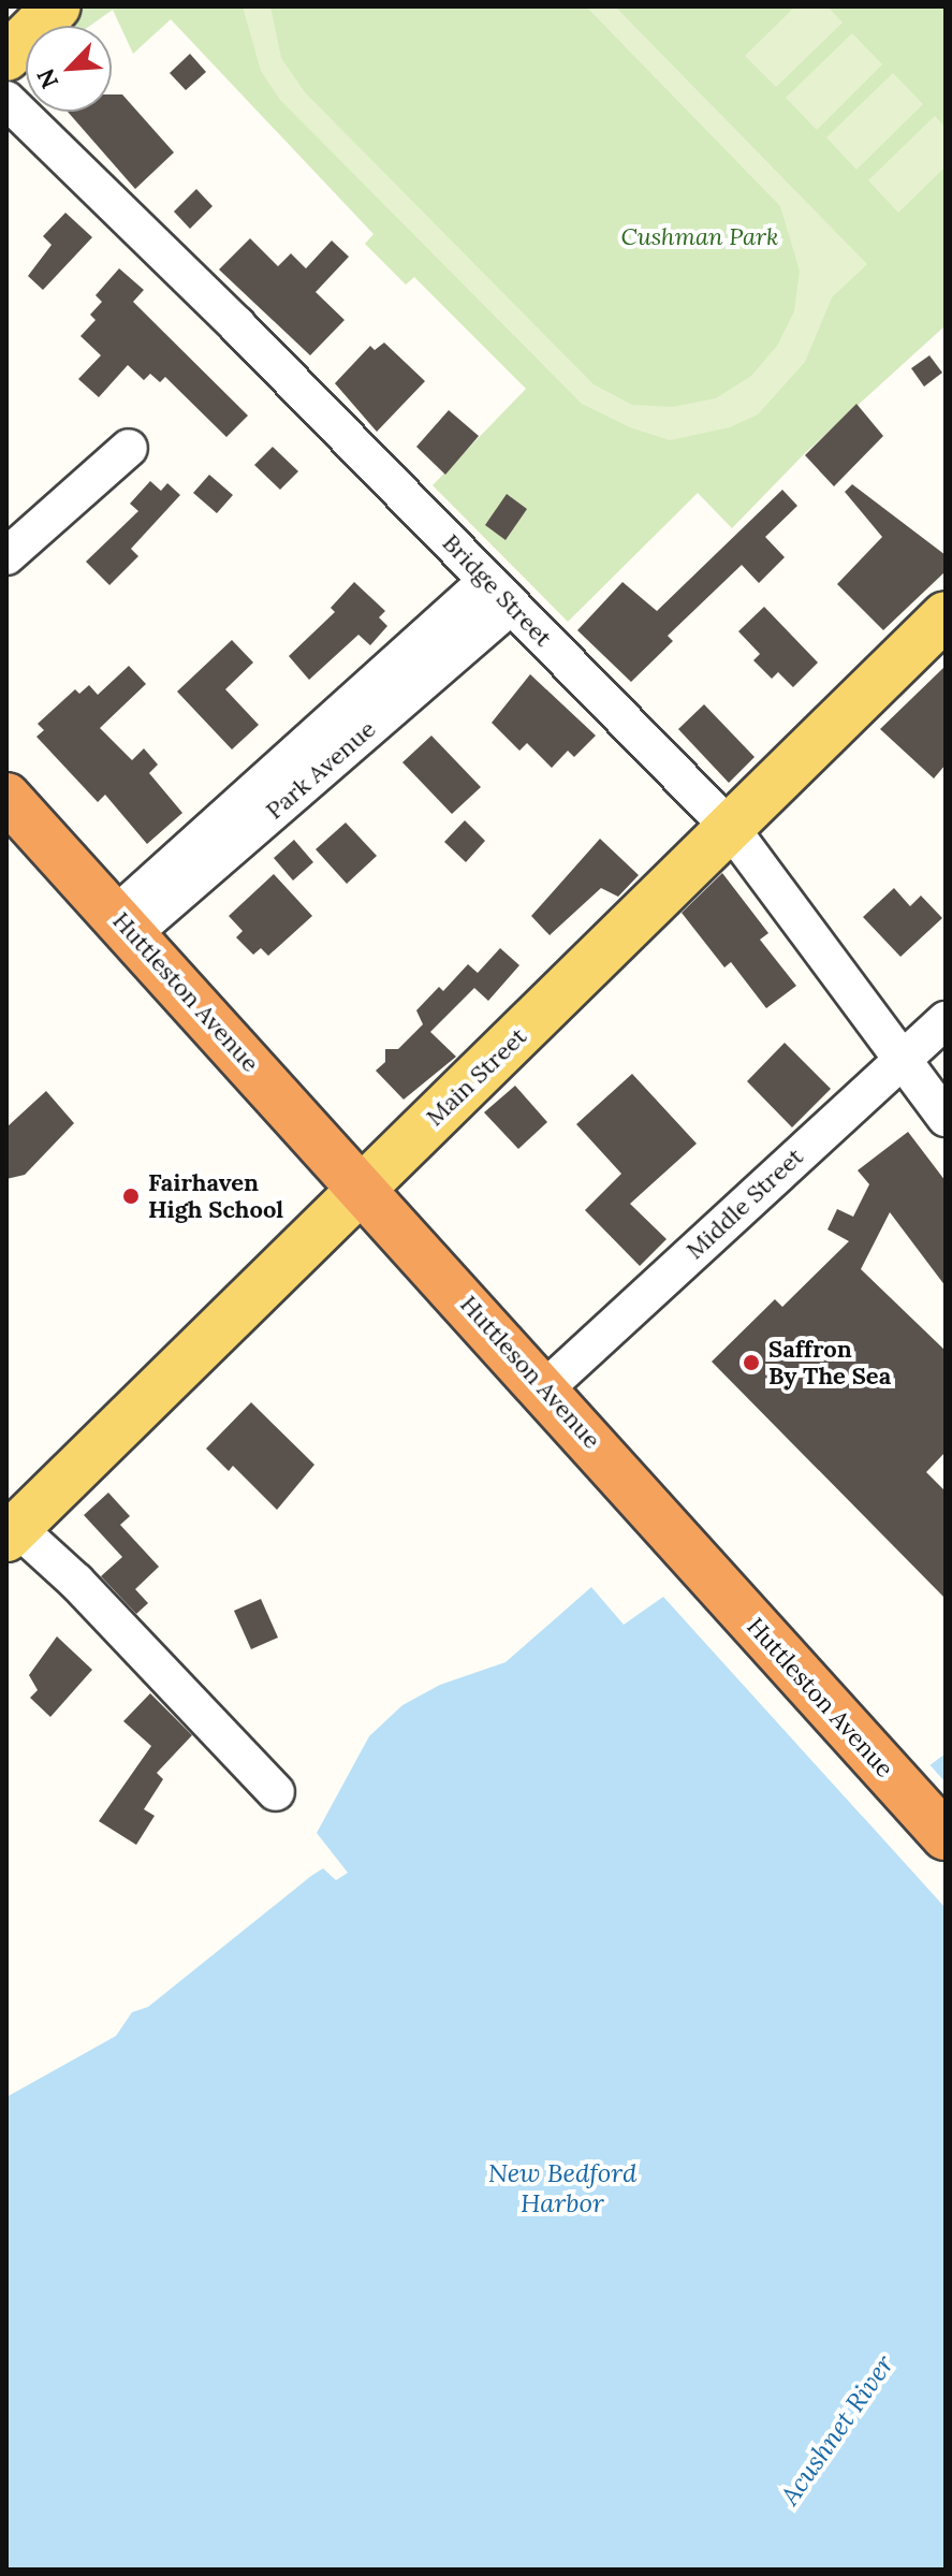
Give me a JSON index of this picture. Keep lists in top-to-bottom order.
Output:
{
  "streets": {
    "highway": ["Huttleston Avenue", "Huttleson Avenue"],
    "main road": ["Main Street"],
    "street": ["Bridge Street", "Park Avenue", "Middle Street"]
  },
  "crossings": [
    ["Bridge Street", "Park Avenue"],
    ["Bridge Street", "Main Street"],
    ["Bridge Street", "Middle Street"],
    ["Park Avenue", "Huttleston Avenue"],
    ["Huttleston Avenue", "Main Street"],
    ["Huttleston Avenue", "Huttleson Avenue"],
    ["Main Street", "Huttleson Avenue"],
    ["Middle Street", "Huttleson Avenue"]
  ],
  "water": ["New Bedford Harbor", "Acushnet River"],
  "parks": ["Cushman Park"],
  "places": ["Fairhaven High School", "Saffron By The Sea"],
  "north": "bottom left"
}
